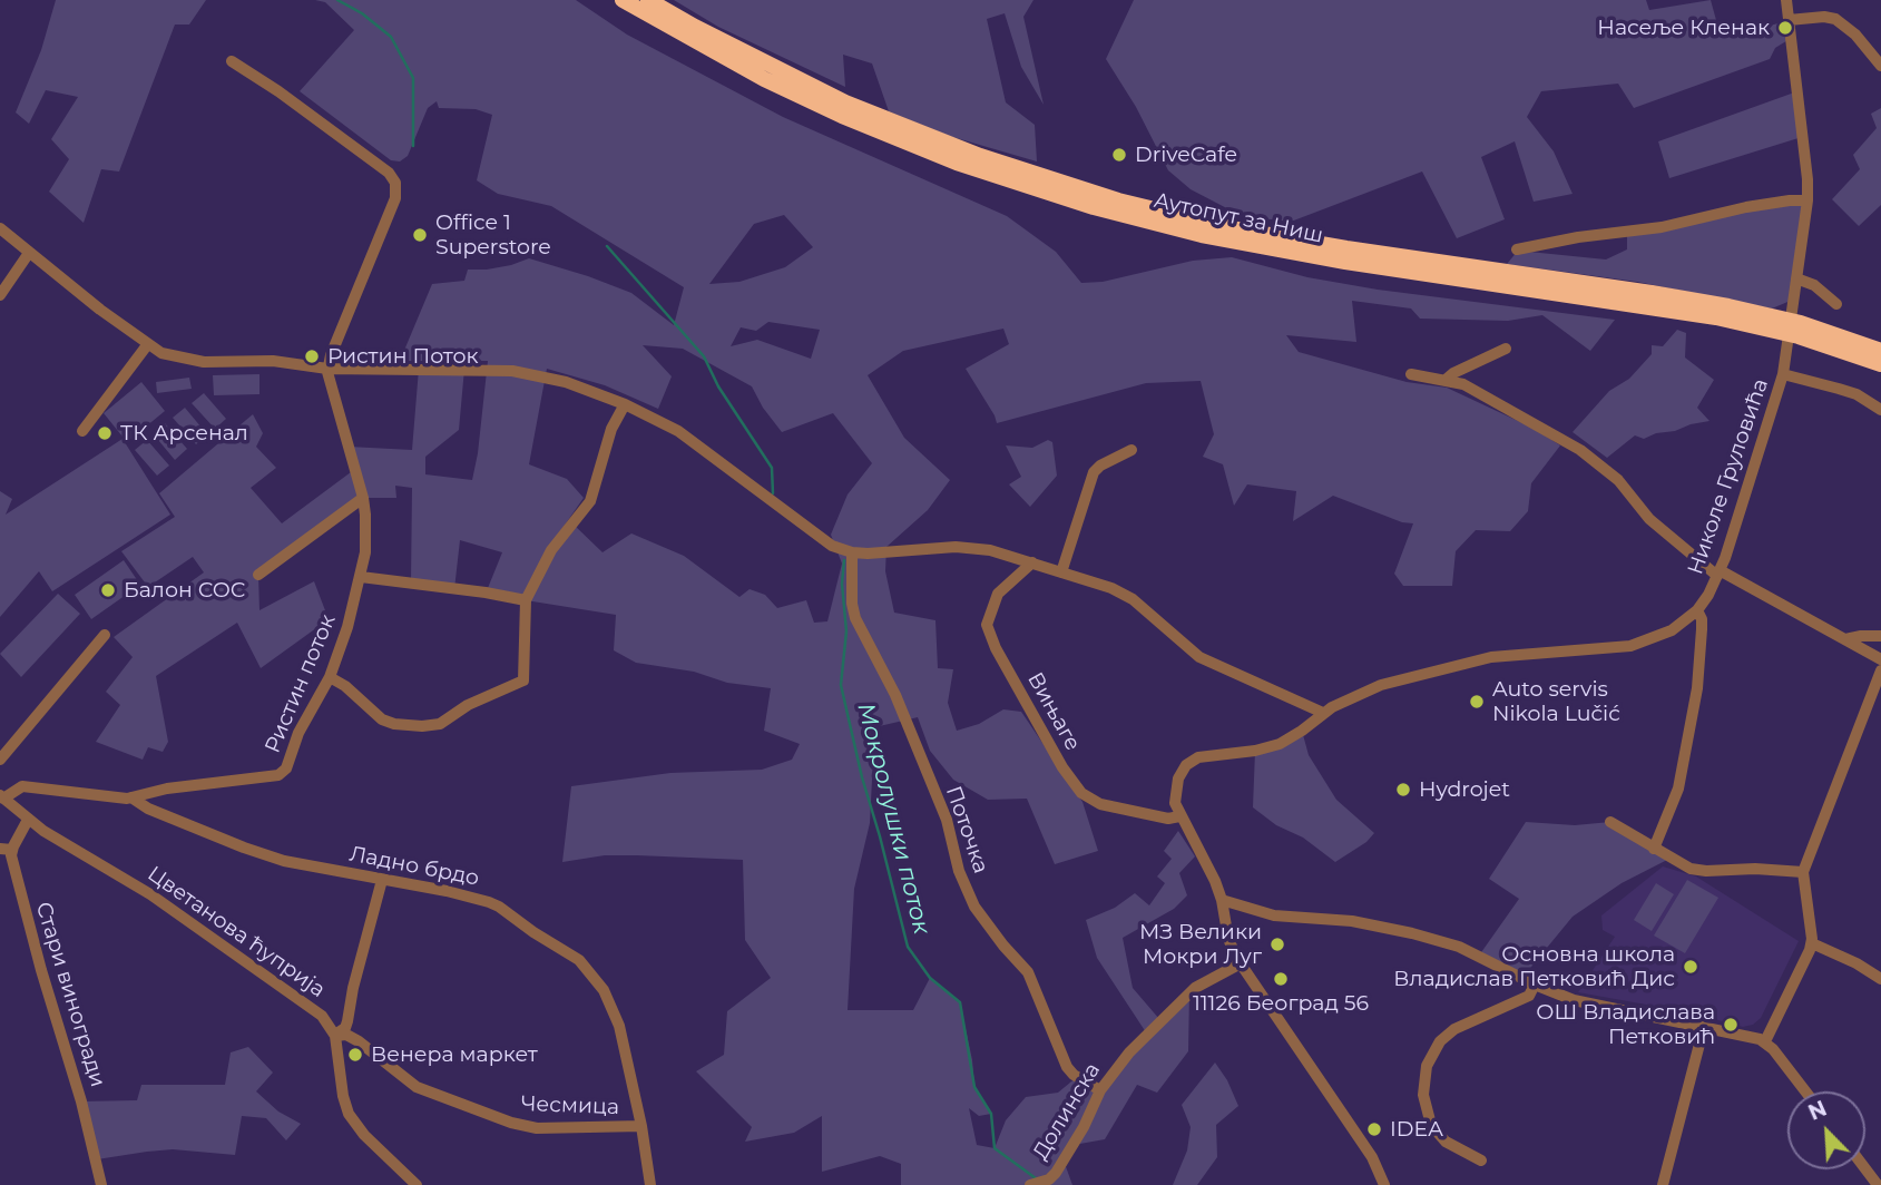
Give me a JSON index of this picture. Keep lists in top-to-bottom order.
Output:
{
  "streets": {
    "highway": ["Аутопут за Ниш"],
    "street": [
      "Николе Груловића",
      "Ристин поток",
      "Вињаге",
      "Поточка",
      "Ладно брдо",
      "Цветанова ћуприја",
      "Стари виногради",
      "Чесмица",
      "Долинска"
    ]
  },
  "crossings": [
    ["Николе Груловића", "Вињаге"],
    ["Николе Груловића", "Долинска"],
    ["Ристин поток", "Ладно брдо"],
    ["Поточка", "Долинска"],
    ["Ладно брдо", "Цветанова ћуприја"],
    ["Ладно брдо", "Чесмица"],
    ["Цветанова ћуприја", "Стари виногради"],
    ["Цветанова ћуприја", "Чесмица"]
  ],
  "water": ["Мокролушки поток"],
  "places": [
    "Насеље Кленак",
    "DriveCafe",
    "Office 1 Superstore",
    "Ристин Поток",
    "ТК Арсенал",
    "Балон СОС",
    "Auto servis Nikola Lučić",
    "Hydrojet",
    "МЗ Велики Мокри Луг",
    "Основна школа Владислав Петковић Дис",
    "11126 Београд 56",
    "ОШ Владислава Петковић",
    "Венера маркет",
    "IDEA"
  ],
  "north": "top left"
}
